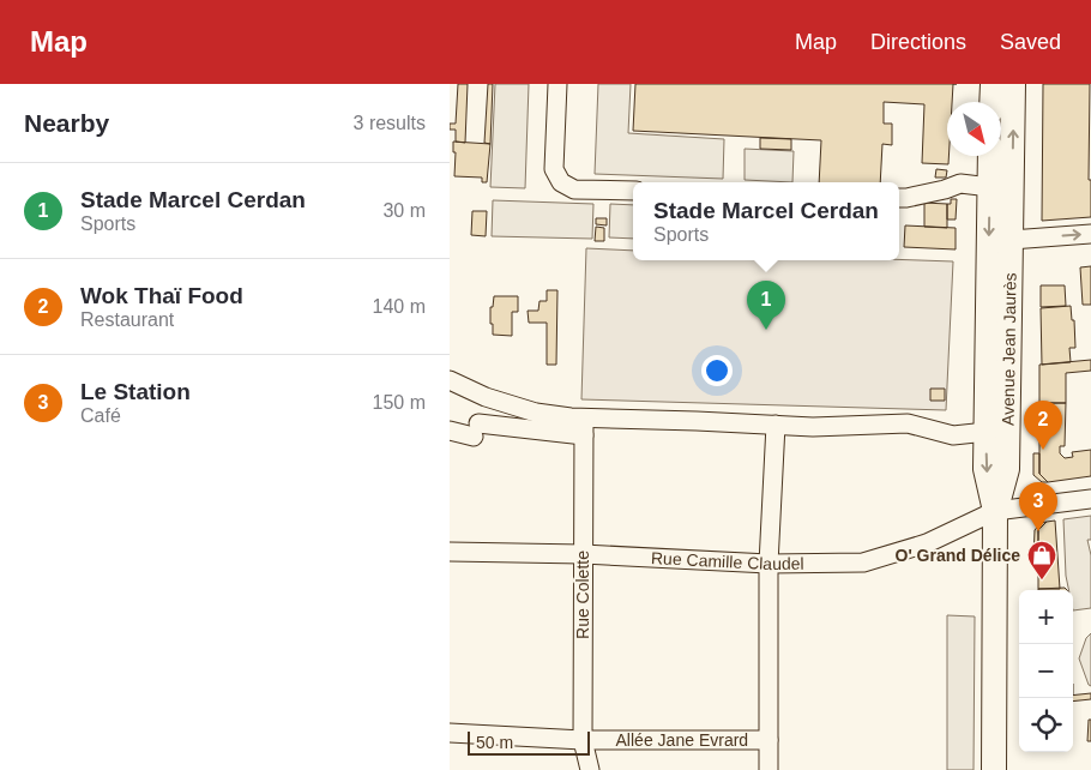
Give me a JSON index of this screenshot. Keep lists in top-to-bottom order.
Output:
{
  "streets": {
    "main road": ["Avenue Jean Jaurès"],
    "street": ["Rue Camille Claudel", "Rue Colette", "Allée Jane Evrard"]
  },
  "crossings": [
    ["Avenue Jean Jaurès", "Rue Camille Claudel"],
    ["Rue Camille Claudel", "Rue Colette"],
    ["Rue Colette", "Allée Jane Evrard"]
  ],
  "places": {
    "shop": ["O' Grand Délice"]
  },
  "scale_bar": "50 m",
  "north": "bottom right",
  "page": {
    "header": "Map",
    "nav": ["Map", "Directions", "Saved"],
    "heading": ["Nearby", "3 results"],
    "list": [
      {
        "mark": "1",
        "name": "Stade Marcel Cerdan",
        "note": "Sports",
        "value": "30 m"
      },
      {
        "mark": "2",
        "name": "Wok Thaï Food",
        "note": "Restaurant",
        "value": "140 m"
      },
      {
        "mark": "3",
        "name": "Le Station",
        "note": "Café",
        "value": "150 m"
      }
    ],
    "popup": ["Stade Marcel Cerdan", "Sports"],
    "pins": ["1", "2", "3"],
    "map_buttons": ["+", "−"],
    "scale": "50 m"
  }
}
